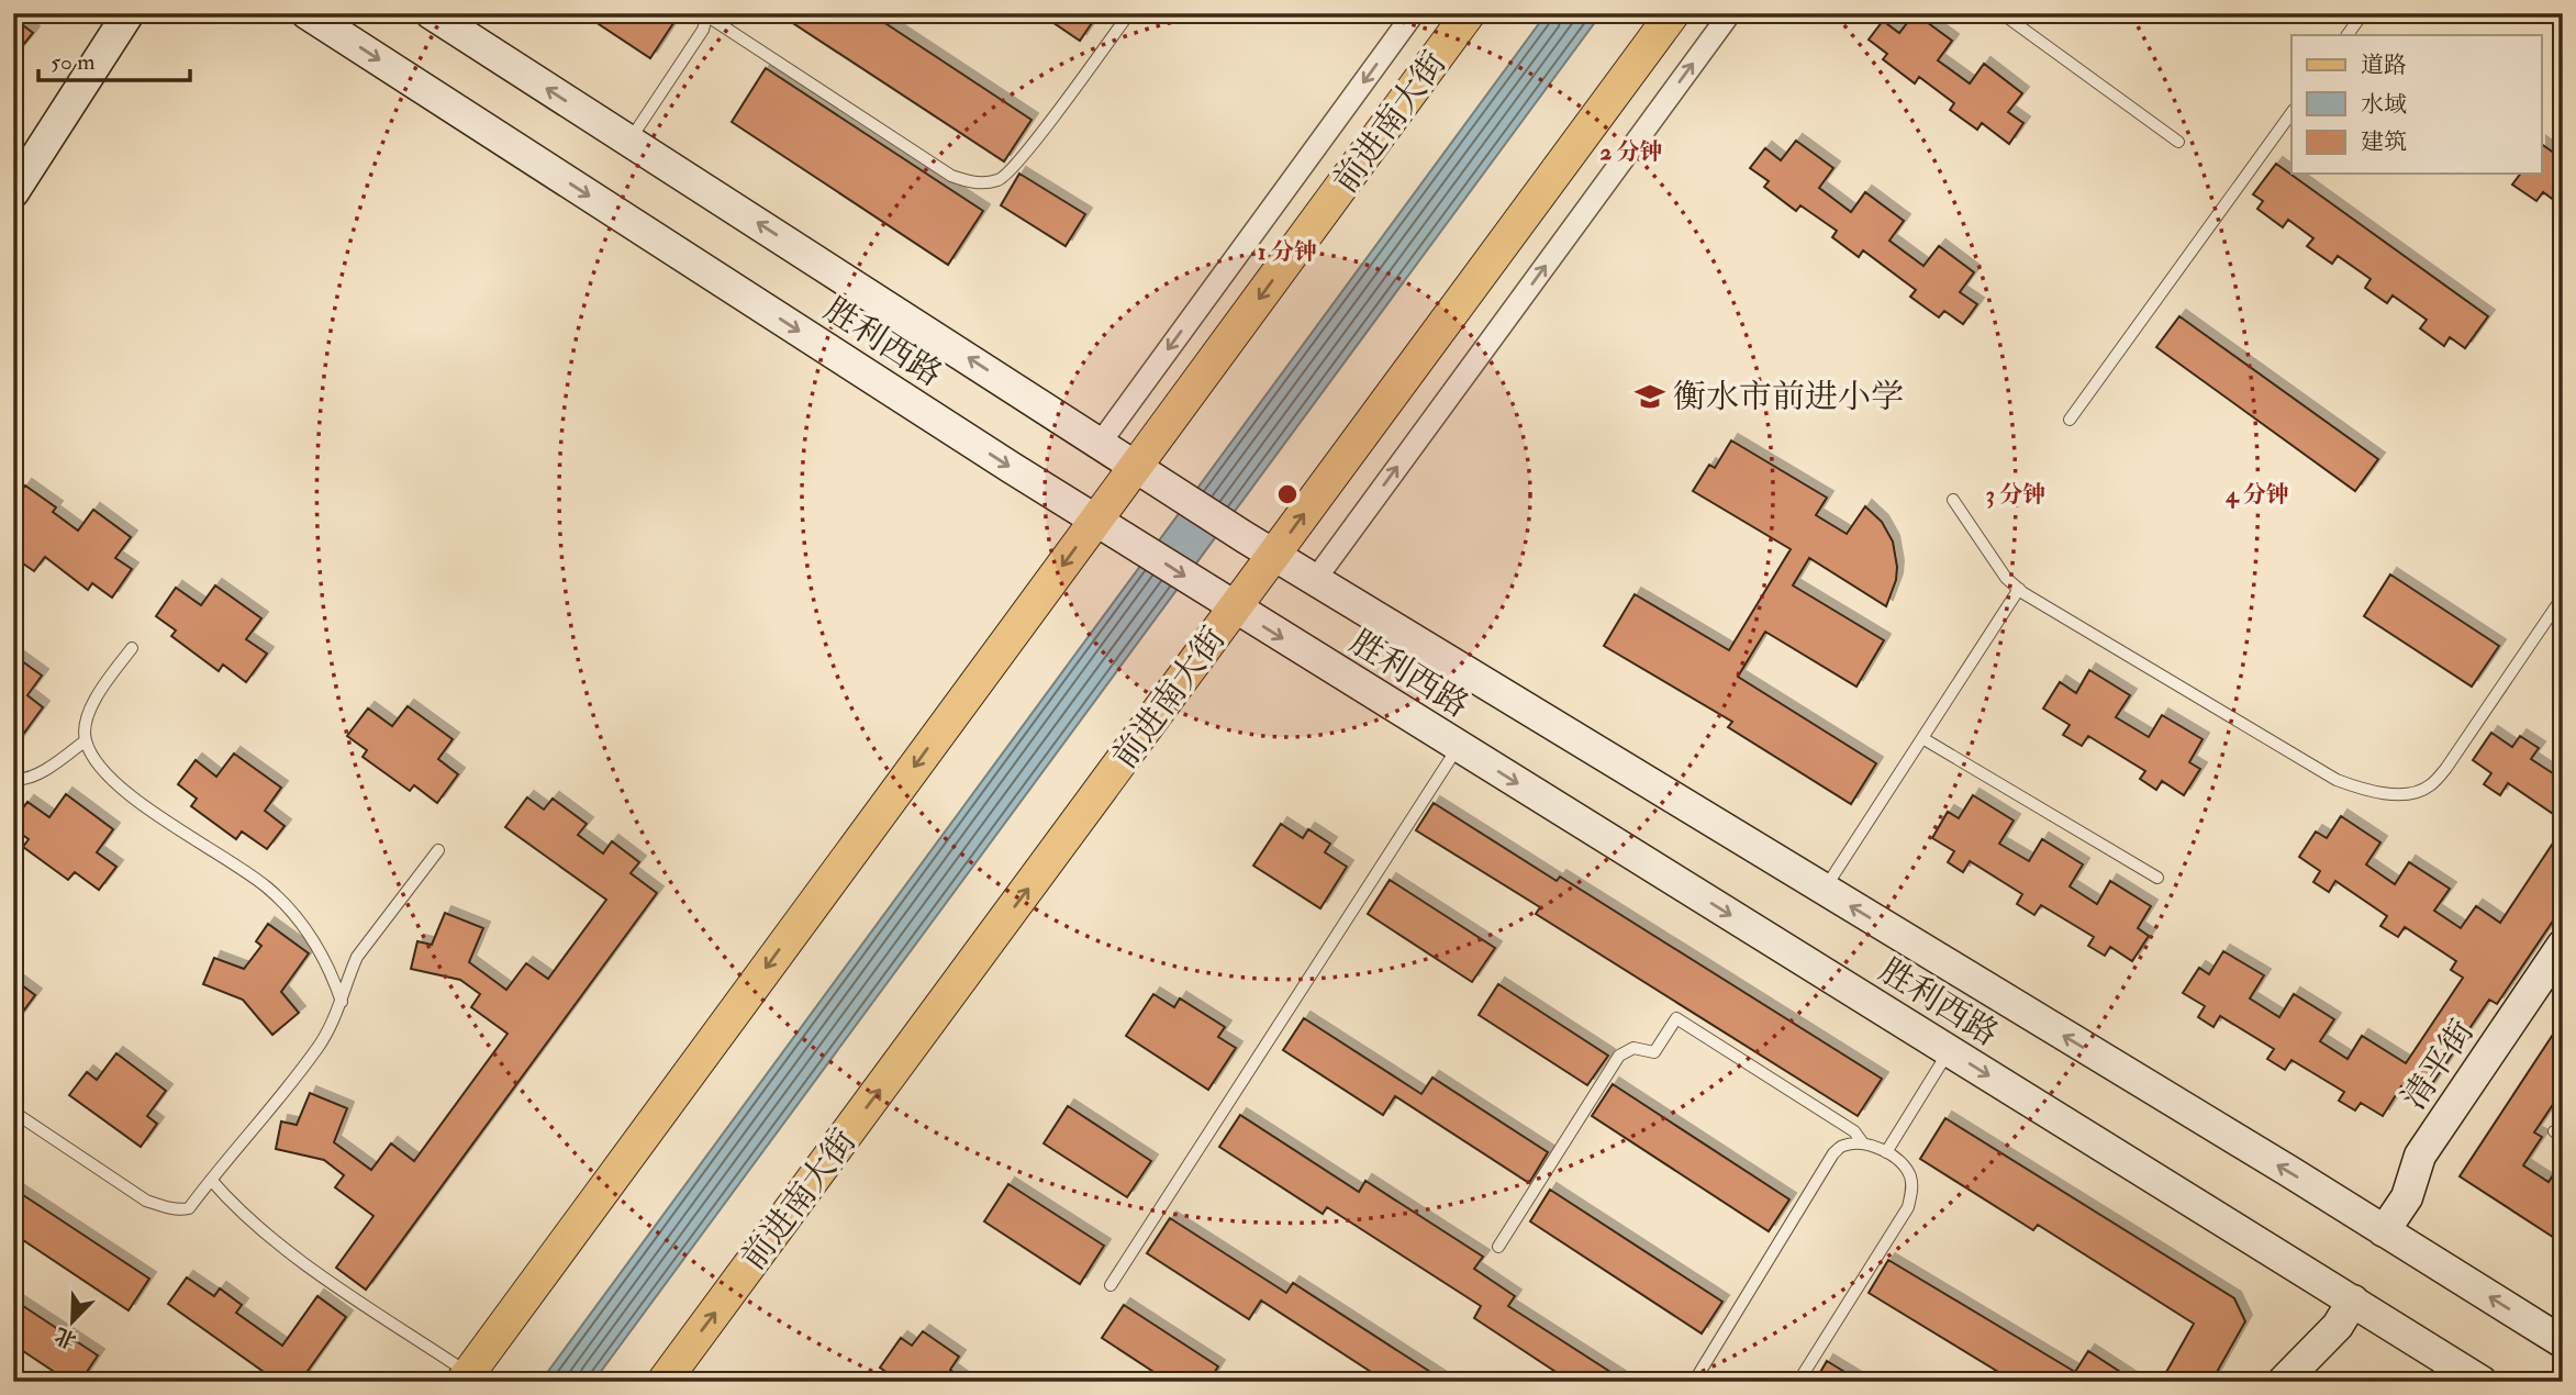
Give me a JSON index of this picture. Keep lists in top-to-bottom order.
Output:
{
  "streets": {
    "main road": ["前进南大街", "胜利西路", "清平街"]
  },
  "crossings": [
    ["前进南大街", "胜利西路"],
    ["胜利西路", "清平街"]
  ],
  "places": {
    "school or university": ["衡水市前进小学"]
  },
  "legend": ["道路", "水域", "建筑"],
  "scale_bar": "50 m",
  "north": "bottom left",
  "rings": [
    "2 分钟",
    "1 分钟",
    "3 分钟",
    "4 分钟"
  ]
}
